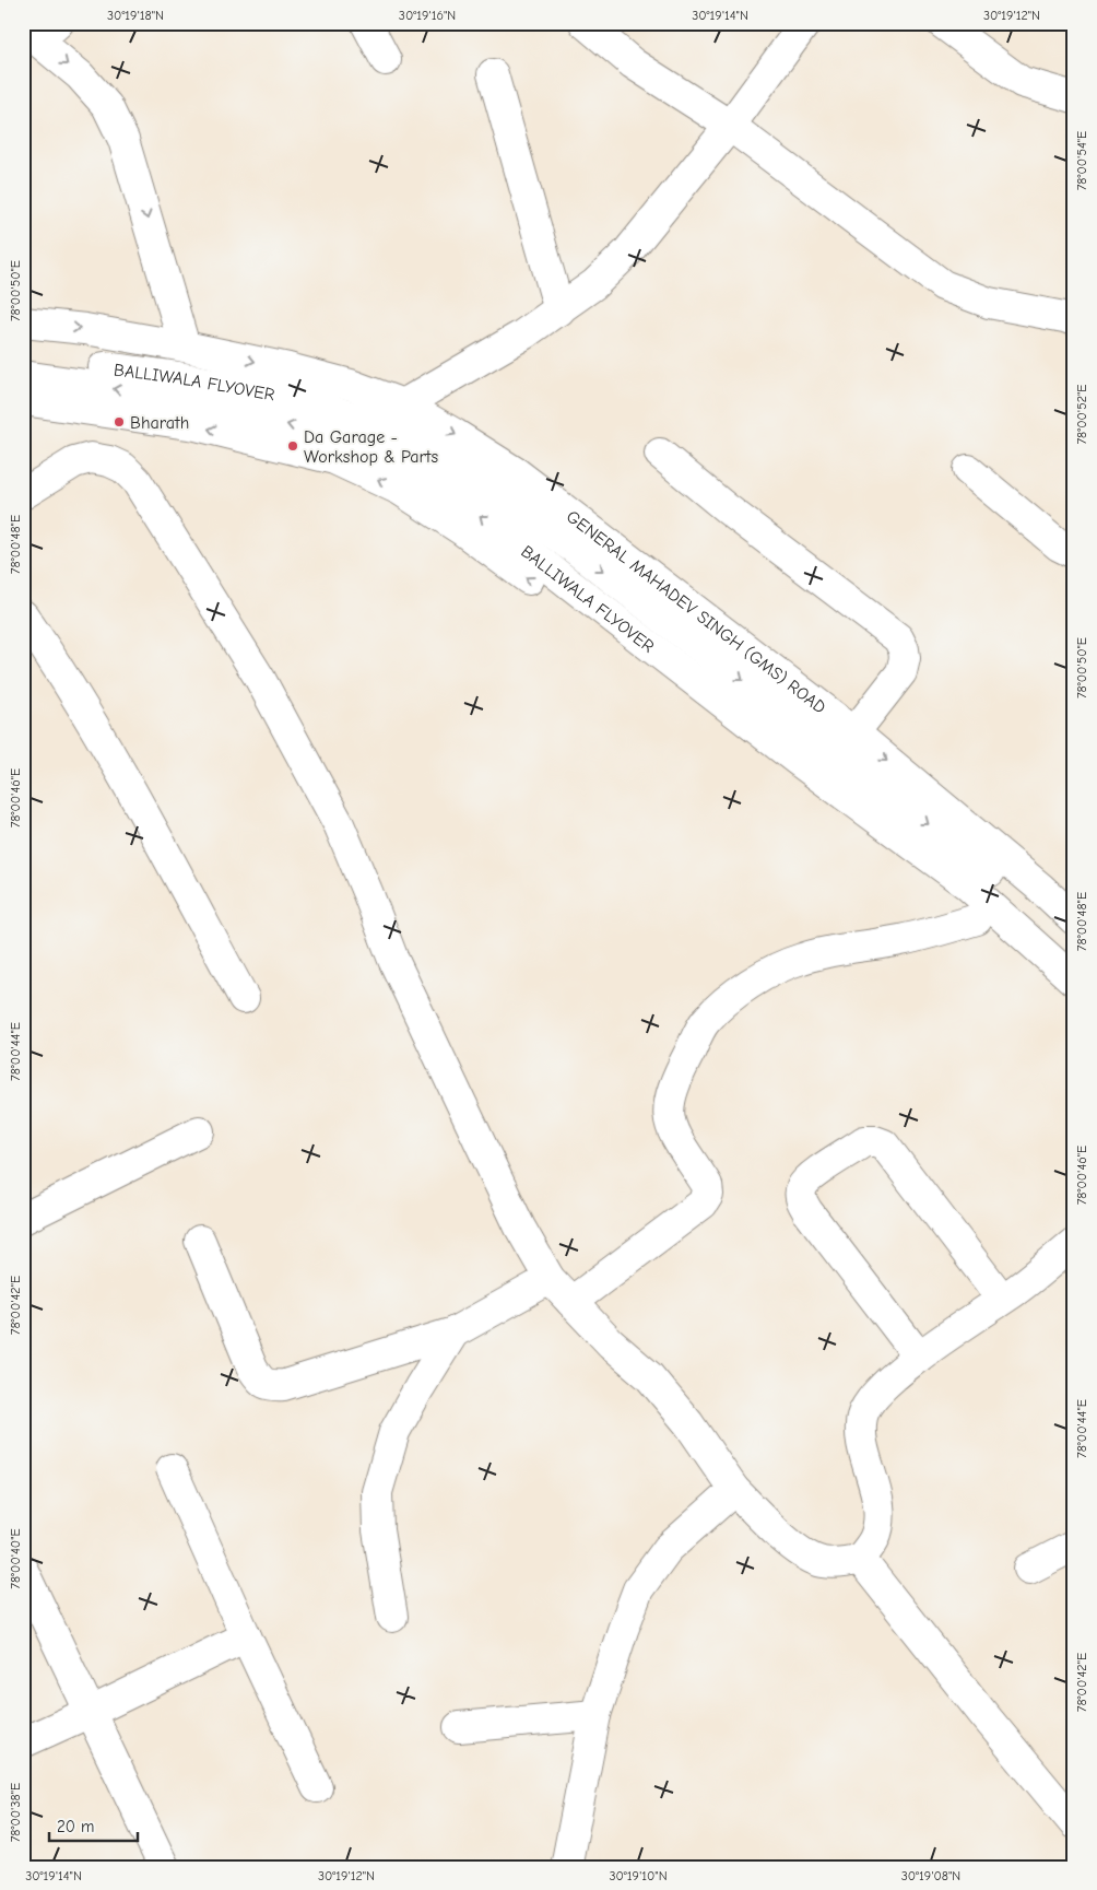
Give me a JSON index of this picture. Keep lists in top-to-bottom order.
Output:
{
  "streets": {
    "street": ["BALLIWALA FLYOVER", "GENERAL MAHADEV SINGH (GMS) ROAD"]
  },
  "places": ["Bharath", "Da Garage - Workshop & Parts"],
  "scale_bar": "20 m",
  "coordinates": [
    "30°19'18\"N",
    "30°19'16\"N",
    "30°19'14\"N",
    "30°19'12\"N",
    "78°00'54\"E",
    "78°00'50\"E",
    "78°00'52\"E",
    "78°00'48\"E",
    "78°00'46\"E",
    "78°00'44\"E",
    "78°00'42\"E",
    "78°00'40\"E",
    "78°00'38\"E",
    "30°19'10\"N",
    "30°19'08\"N"
  ]
}
